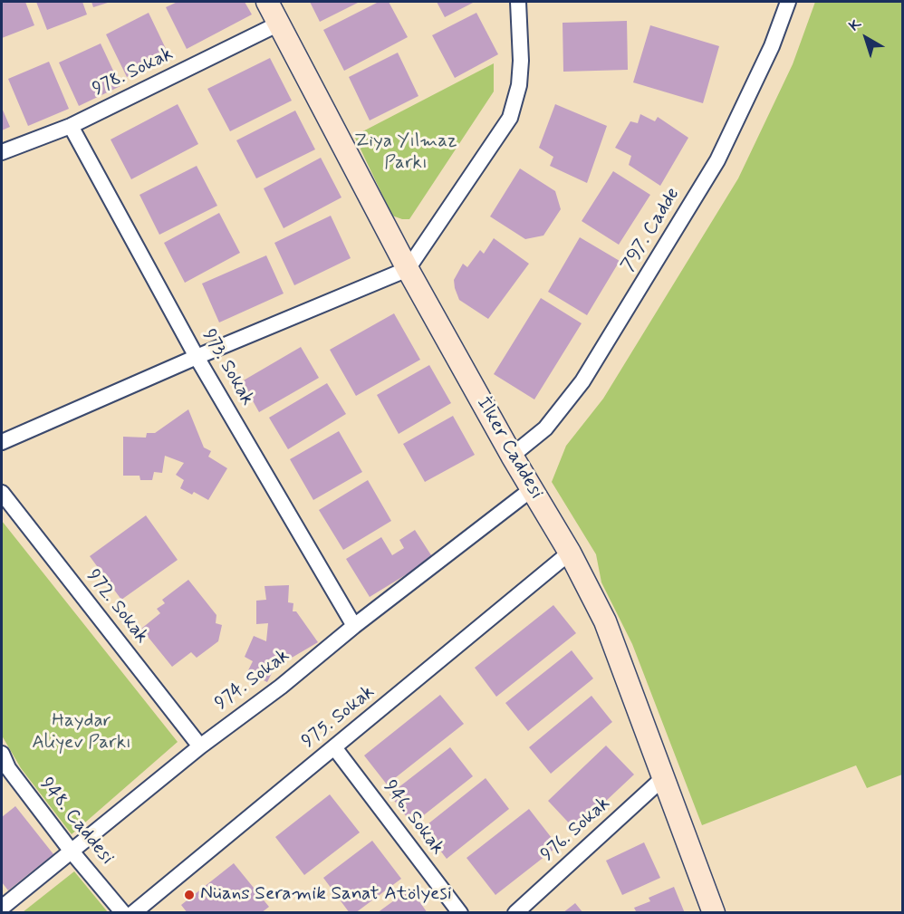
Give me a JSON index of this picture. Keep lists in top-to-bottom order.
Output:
{
  "streets": {
    "main road": ["İlker Caddesi"],
    "street": [
      "978. Sokak",
      "797. Cadde",
      "973. Sokak",
      "972. Sokak",
      "974. Sokak",
      "975. Sokak",
      "946. Sokak",
      "948. Caddesi",
      "976. Sokak"
    ]
  },
  "crossings": [
    ["978. Sokak", "973. Sokak"],
    ["978. Sokak", "İlker Caddesi"],
    ["797. Cadde", "İlker Caddesi"],
    ["973. Sokak", "974. Sokak"],
    ["İlker Caddesi", "974. Sokak"],
    ["İlker Caddesi", "975. Sokak"],
    ["İlker Caddesi", "976. Sokak"],
    ["972. Sokak", "974. Sokak"],
    ["974. Sokak", "948. Caddesi"],
    ["975. Sokak", "946. Sokak"]
  ],
  "parks": ["Ziya Yılmaz Parkı", "Haydar Aliyev Parkı"],
  "places": ["Nüans Seramik Sanat Atölyesi"],
  "north": "top left"
}
